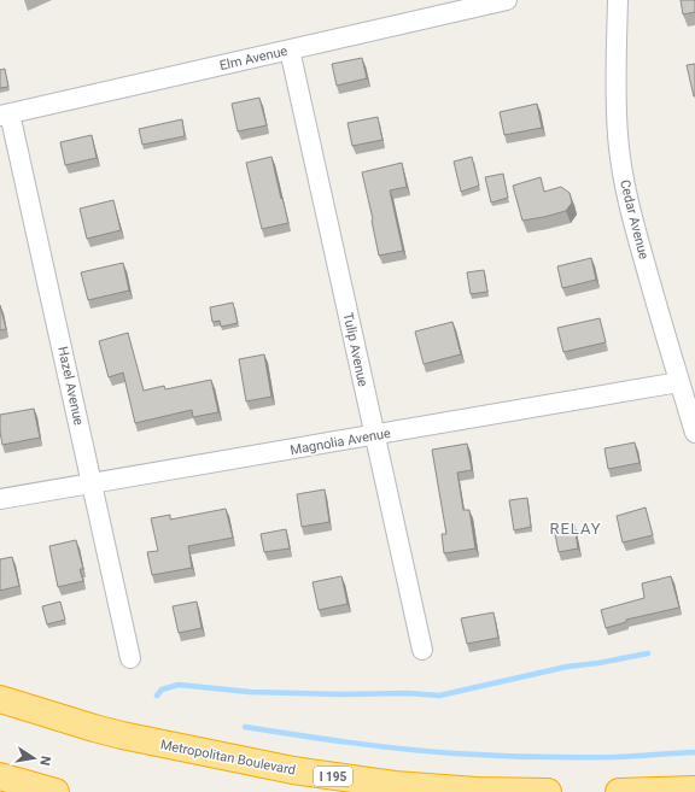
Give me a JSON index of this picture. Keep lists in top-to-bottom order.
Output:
{
  "streets": {
    "highway": ["Metropolitan Boulevard", "I 195"],
    "street": [
      "Elm Avenue",
      "Cedar Avenue",
      "Tulip Avenue",
      "Hazel Avenue",
      "Magnolia Avenue"
    ]
  },
  "crossings": [
    ["Elm Avenue", "Tulip Avenue"],
    ["Elm Avenue", "Hazel Avenue"],
    ["Cedar Avenue", "Magnolia Avenue"],
    ["Tulip Avenue", "Magnolia Avenue"],
    ["Hazel Avenue", "Magnolia Avenue"]
  ],
  "districts": ["RELAY"],
  "north": "right"
}
